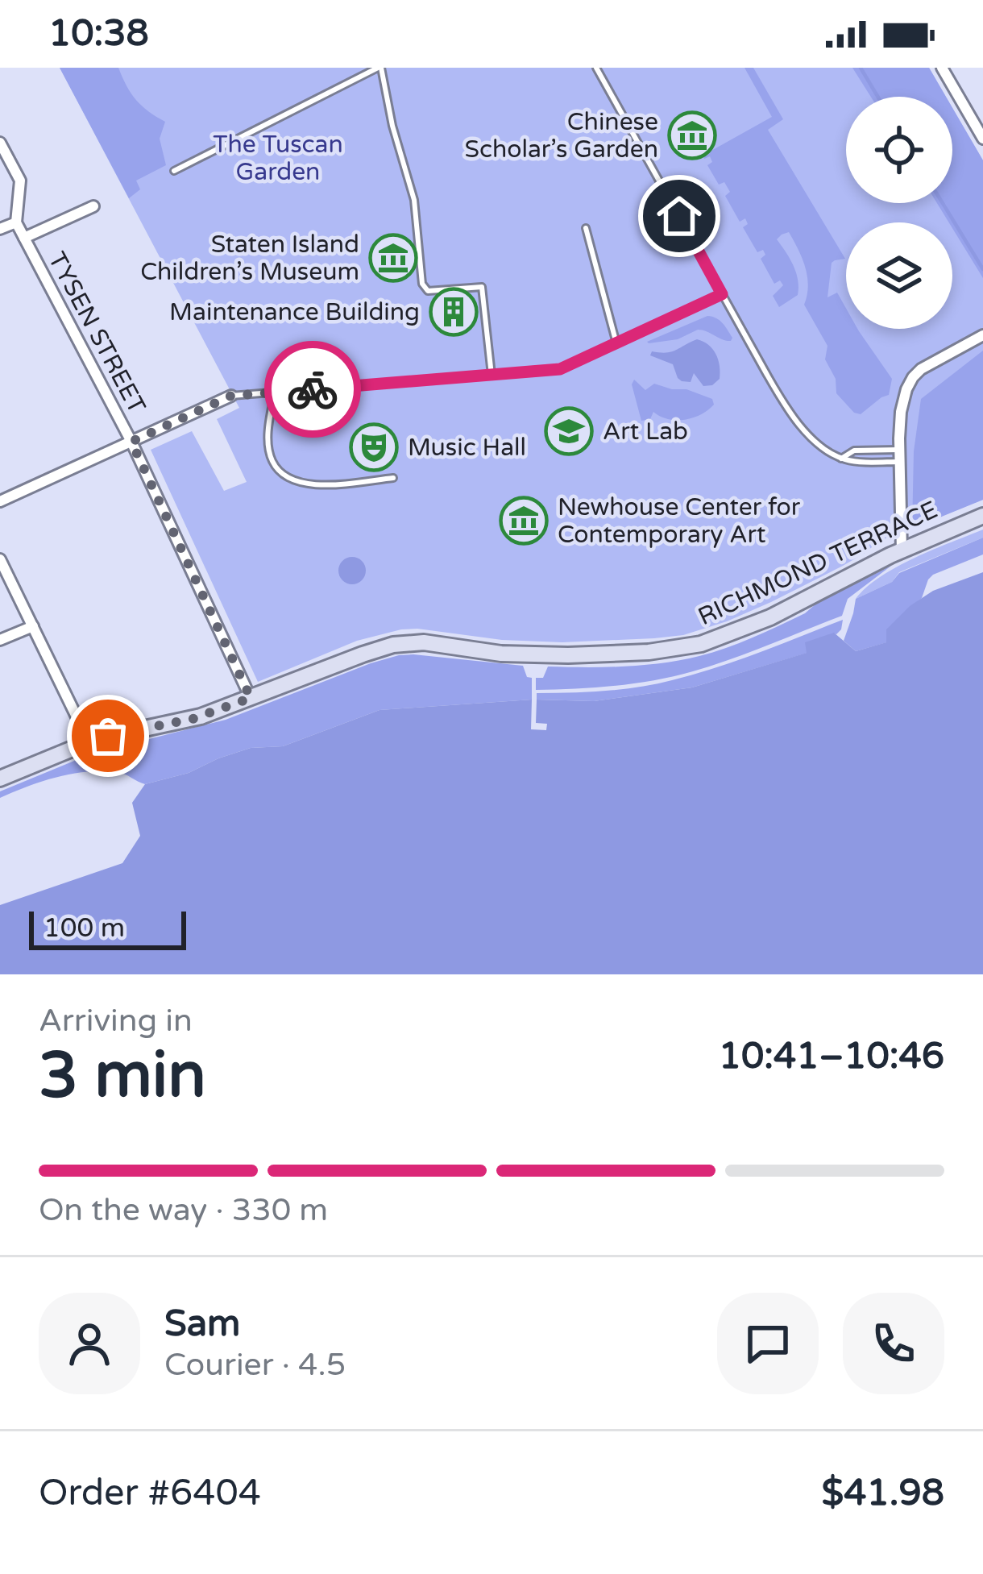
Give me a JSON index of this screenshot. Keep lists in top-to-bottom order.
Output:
{
  "streets": {
    "main road": ["RICHMOND TERRACE"],
    "street": ["TYSEN STREET"]
  },
  "crossings": [
    ["TYSEN STREET", "RICHMOND TERRACE"]
  ],
  "parks": ["The Tuscan Garden"],
  "places": {
    "museum": ["Chinese Scholar’s Garden", "Staten Island Children’s Museum", "Newhouse Center for Contemporary Art"],
    "building": ["Maintenance Building"],
    "school or university": ["Art Lab"],
    "theatre": ["Music Hall"]
  },
  "scale_bar": "100 m",
  "page": {
    "status": "10:38",
    "scale": "100 m",
    "heading": ["3 min", "Arriving in", "10:41–10:46"],
    "panel": [
      "Sam",
      "Courier · 4.5",
      "Order #6404",
      "$41.98"
    ],
    "bar": "On the way · 330 m"
  }
}
